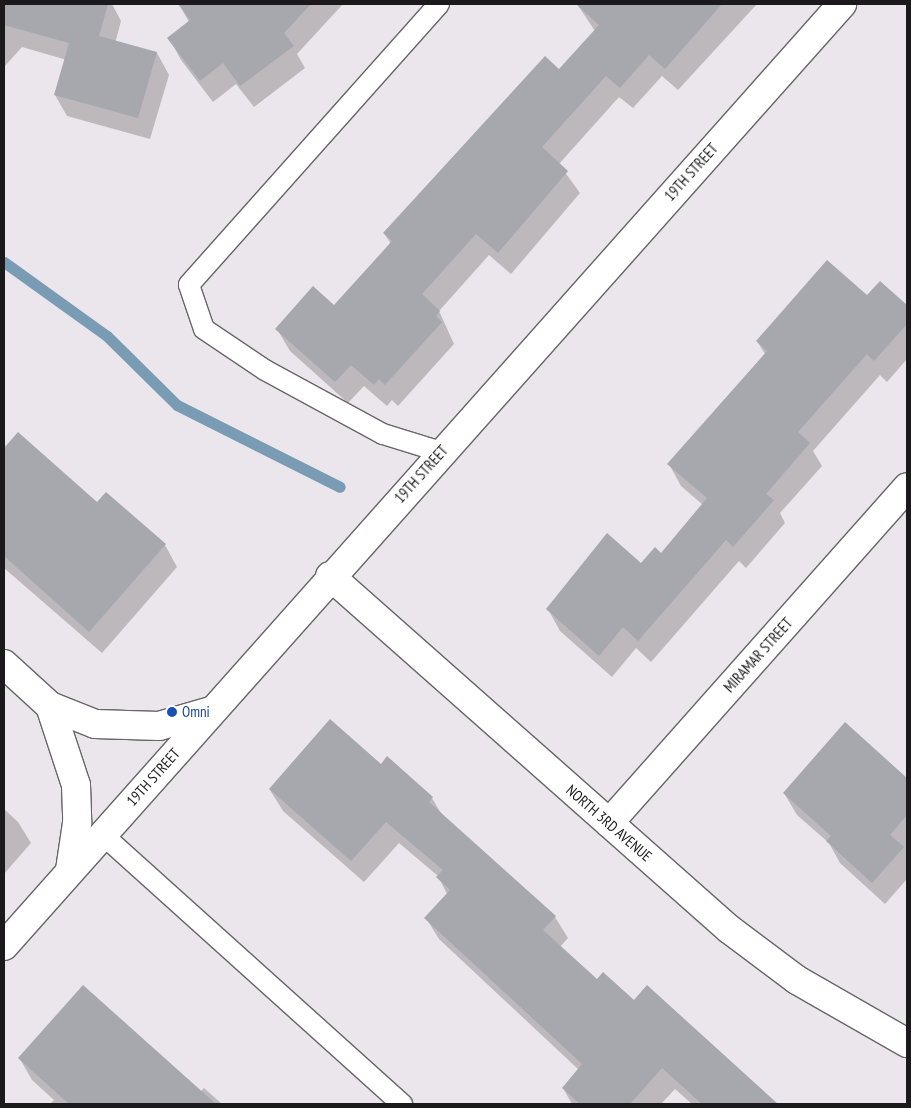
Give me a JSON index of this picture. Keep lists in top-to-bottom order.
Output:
{
  "streets": {
    "street": ["19TH STREET", "MIRAMAR STREET", "NORTH 3RD AVENUE"]
  },
  "crossings": [
    ["19TH STREET", "NORTH 3RD AVENUE"],
    ["MIRAMAR STREET", "NORTH 3RD AVENUE"]
  ],
  "places": ["Omni"]
}
